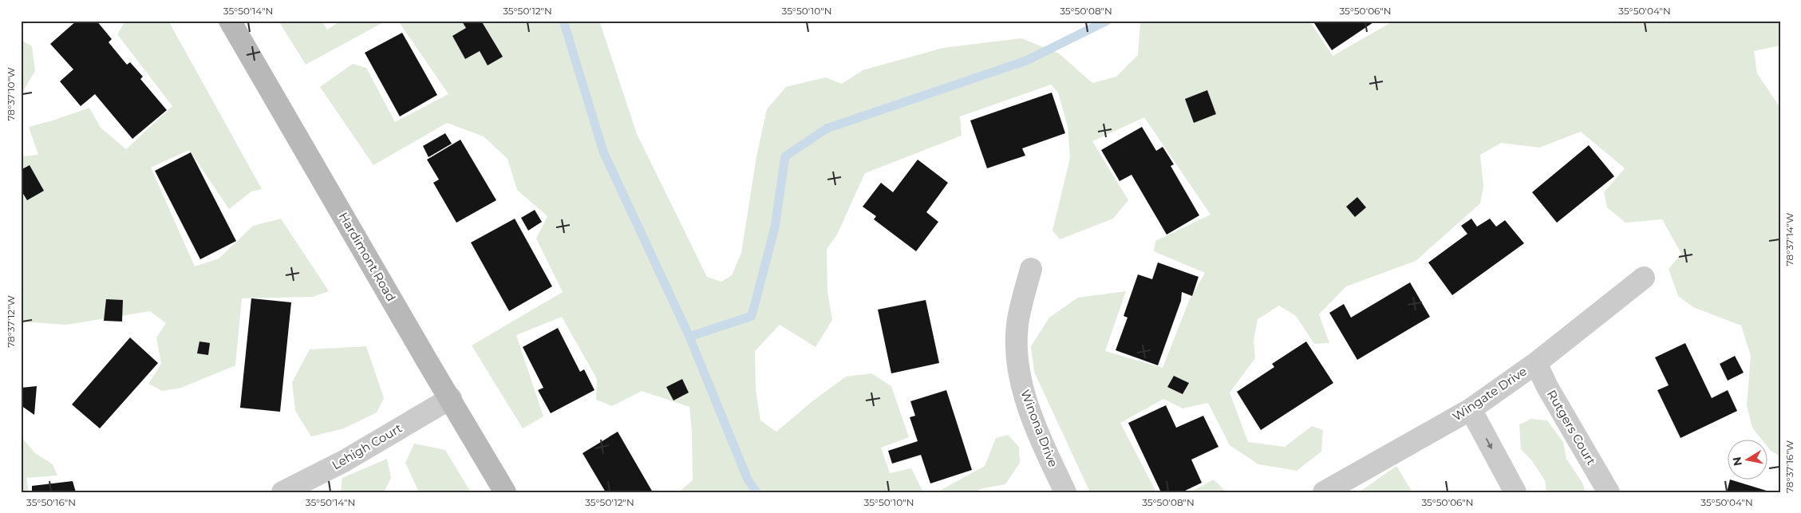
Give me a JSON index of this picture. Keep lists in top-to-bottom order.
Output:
{
  "streets": {
    "street": [
      "Hardimont Road",
      "Wingate Drive",
      "Rutgers Court",
      "Winona Drive",
      "Lehigh Court"
    ]
  },
  "crossings": [
    ["Hardimont Road", "Lehigh Court"],
    ["Wingate Drive", "Rutgers Court"]
  ],
  "north": "left",
  "coordinates": [
    "35°50'14\"N",
    "35°50'12\"N",
    "35°50'10\"N",
    "35°50'08\"N",
    "35°50'06\"N",
    "35°50'04\"N",
    "78°37'10\"W",
    "78°37'14\"W",
    "78°37'12\"W",
    "78°37'16\"W",
    "35°50'16\"N"
  ]
}
